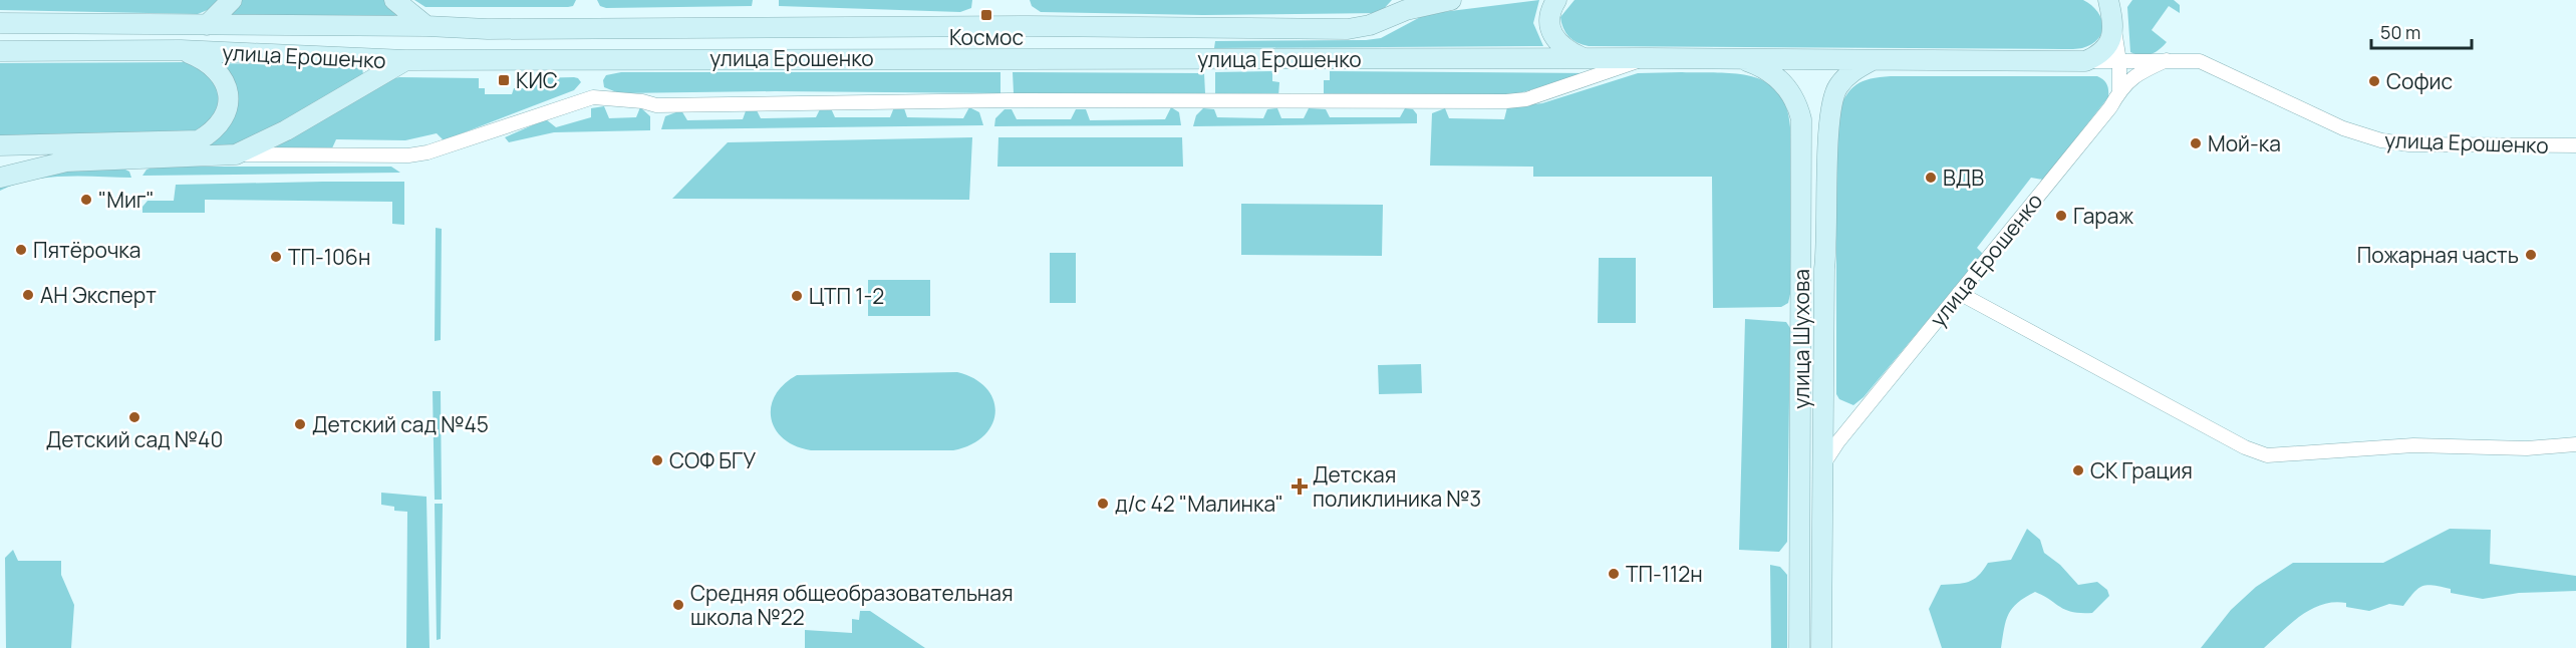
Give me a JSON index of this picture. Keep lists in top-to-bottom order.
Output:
{
  "streets": {
    "main road": ["улица Ерошенко", "улица Шухова"]
  },
  "crossings": [
    ["улица Ерошенко", "улица Шухова"]
  ],
  "places": {
    "transit": ["Космос", "КИС"],
    "other": [
      "Софис",
      "Мой-ка",
      "ВДВ",
      "\"Миг\"",
      "Гараж",
      "Пятёрочка",
      "Пожарная часть",
      "ТП-106н",
      "АН Эксперт",
      "ЦТП 1-2",
      "Детский сад №40",
      "Детский сад №45",
      "СОФ БГУ",
      "СК Грация",
      "д/с 42 \"Малинка\"",
      "ТП-112н",
      "Средняя общеобразовательная школа №22"
    ],
    "health": ["Детская поликлиника №3"]
  },
  "scale_bar": "50 m"
}
